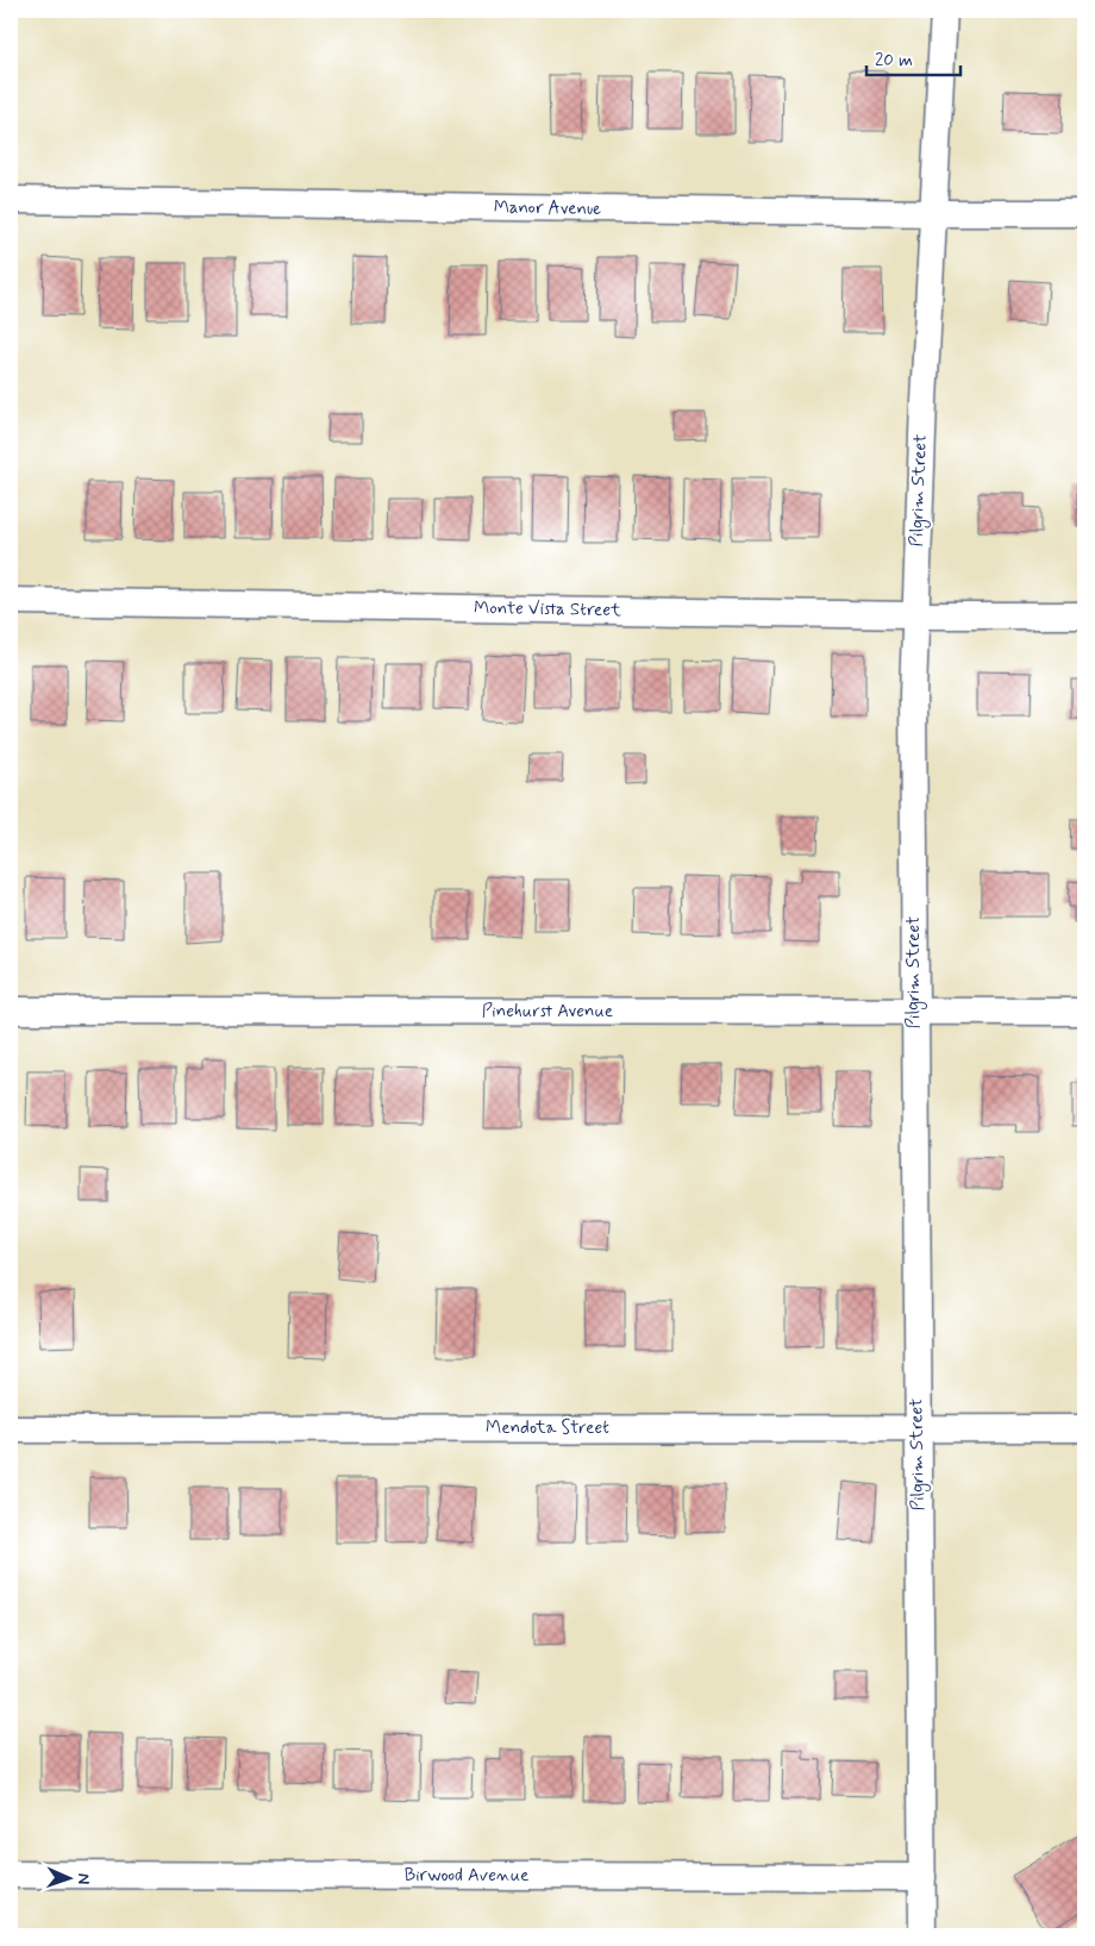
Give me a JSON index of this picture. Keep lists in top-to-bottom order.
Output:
{
  "streets": {
    "street": [
      "Manor Avenue",
      "Pilgrim Street",
      "Monte Vista Street",
      "Pinehurst Avenue",
      "Mendota Street",
      "Birwood Avenue"
    ]
  },
  "crossings": [
    ["Manor Avenue", "Pilgrim Street"],
    ["Pilgrim Street", "Monte Vista Street"],
    ["Pilgrim Street", "Pinehurst Avenue"],
    ["Pilgrim Street", "Mendota Street"],
    ["Pilgrim Street", "Birwood Avenue"]
  ],
  "scale_bar": "20 m",
  "north": "right"
}
